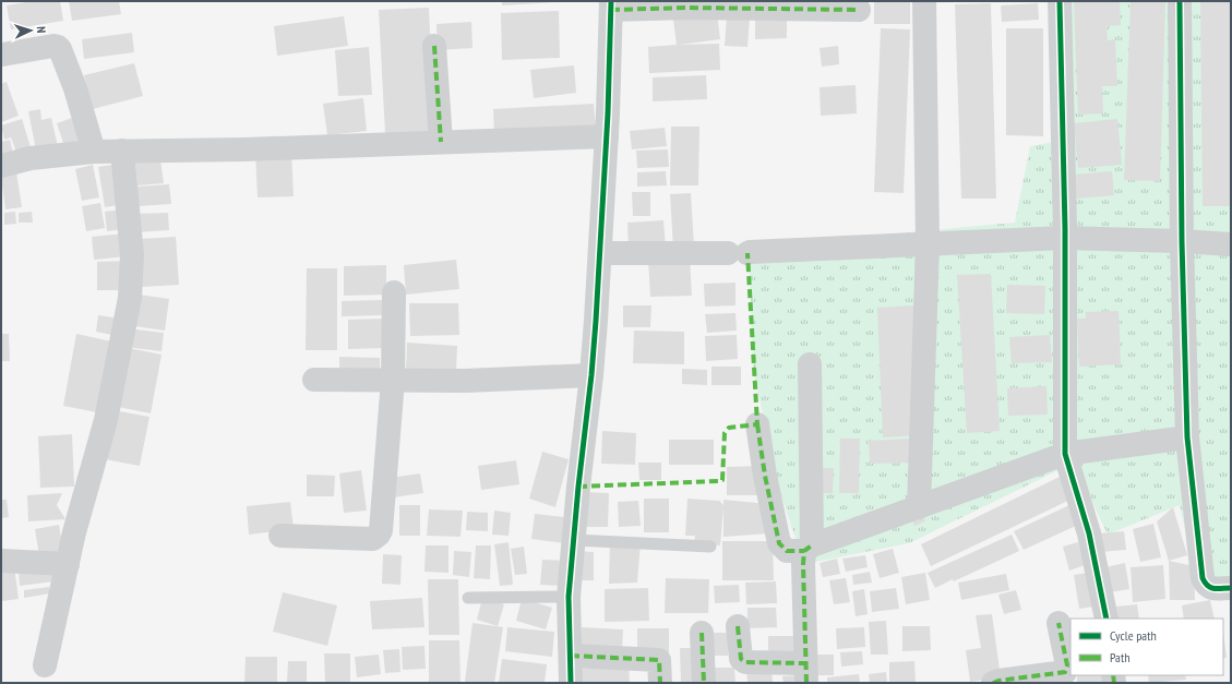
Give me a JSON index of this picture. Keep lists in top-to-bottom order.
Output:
{
  "legend": ["Cycle path", "Path"],
  "north": "right"
}
